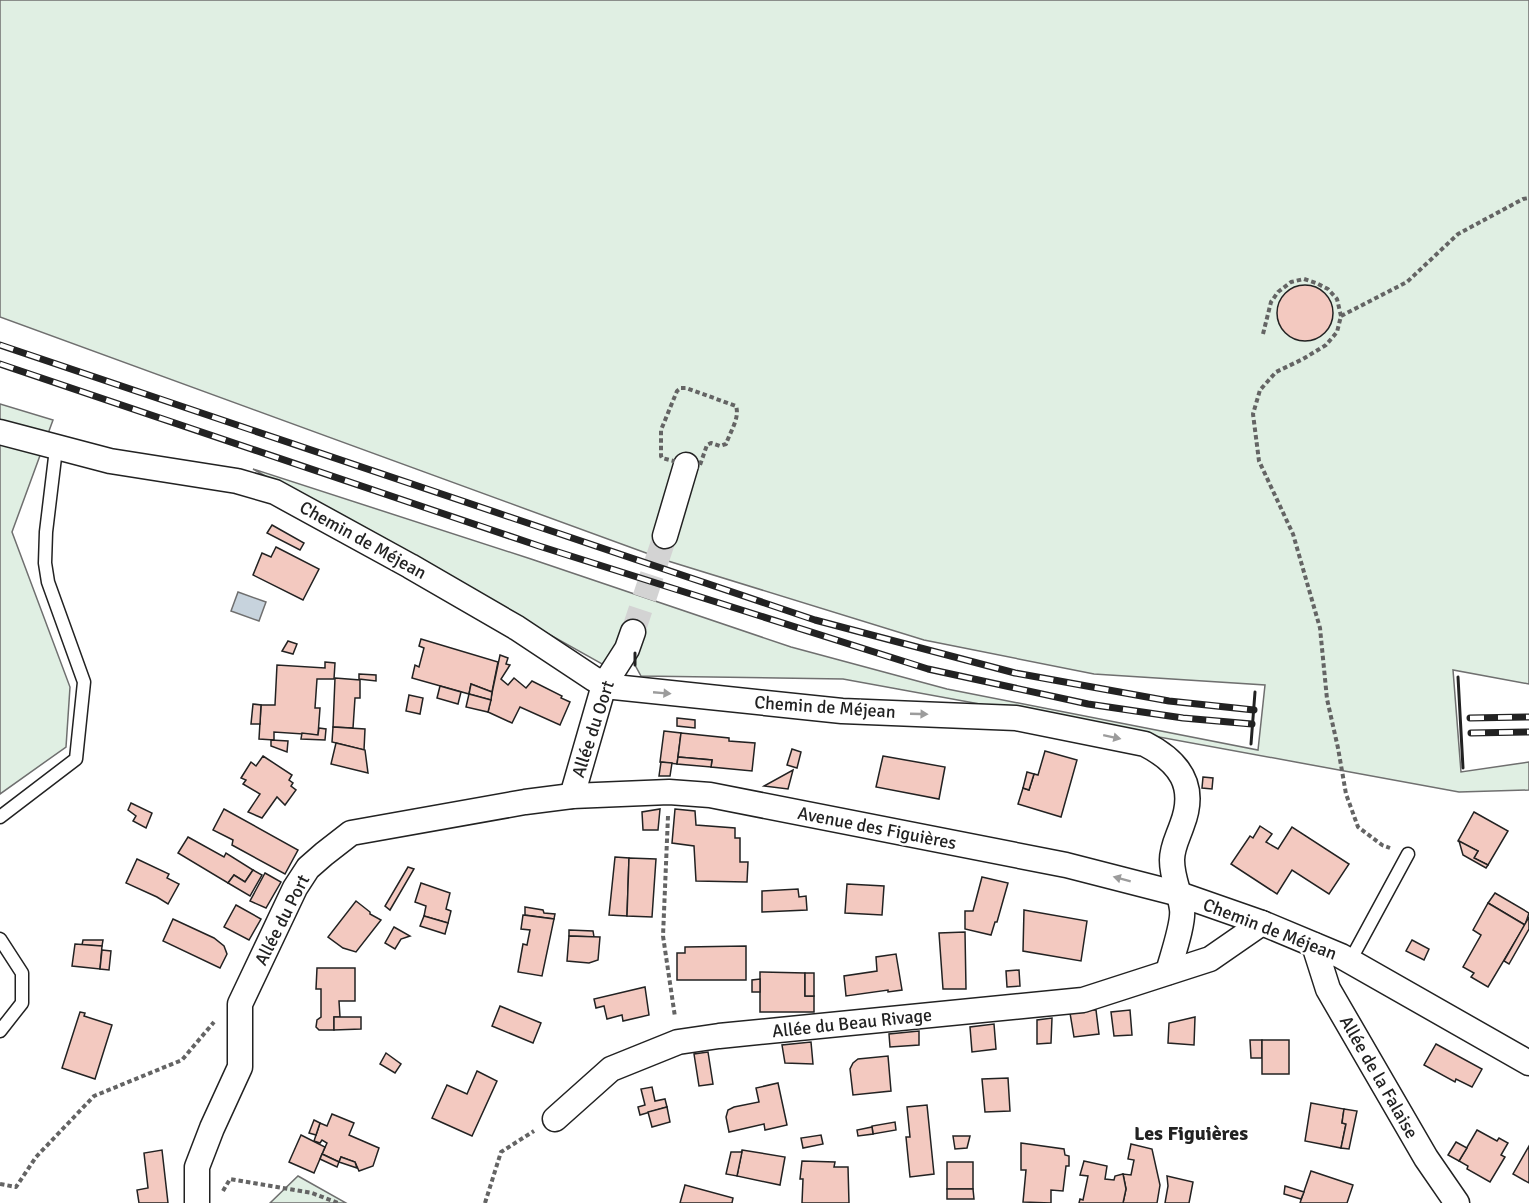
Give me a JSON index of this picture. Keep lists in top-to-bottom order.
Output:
{
  "streets": {
    "street": [
      "Chemin de Méjean",
      "Allée du Oort",
      "Avenue des Figuières",
      "Allée du Port",
      "Allée du Beau Rivage",
      "Allée de la Falaise"
    ]
  },
  "crossings": [
    ["Chemin de Méjean", "Allée du Oort"],
    ["Chemin de Méjean", "Avenue des Figuières"],
    ["Chemin de Méjean", "Allée du Beau Rivage"],
    ["Chemin de Méjean", "Allée de la Falaise"],
    ["Allée du Oort", "Avenue des Figuières"],
    ["Allée du Oort", "Allée du Port"],
    ["Avenue des Figuières", "Allée du Port"]
  ],
  "one_way": ["Avenue des Figuières"],
  "districts": ["Les Figuières"]
}
